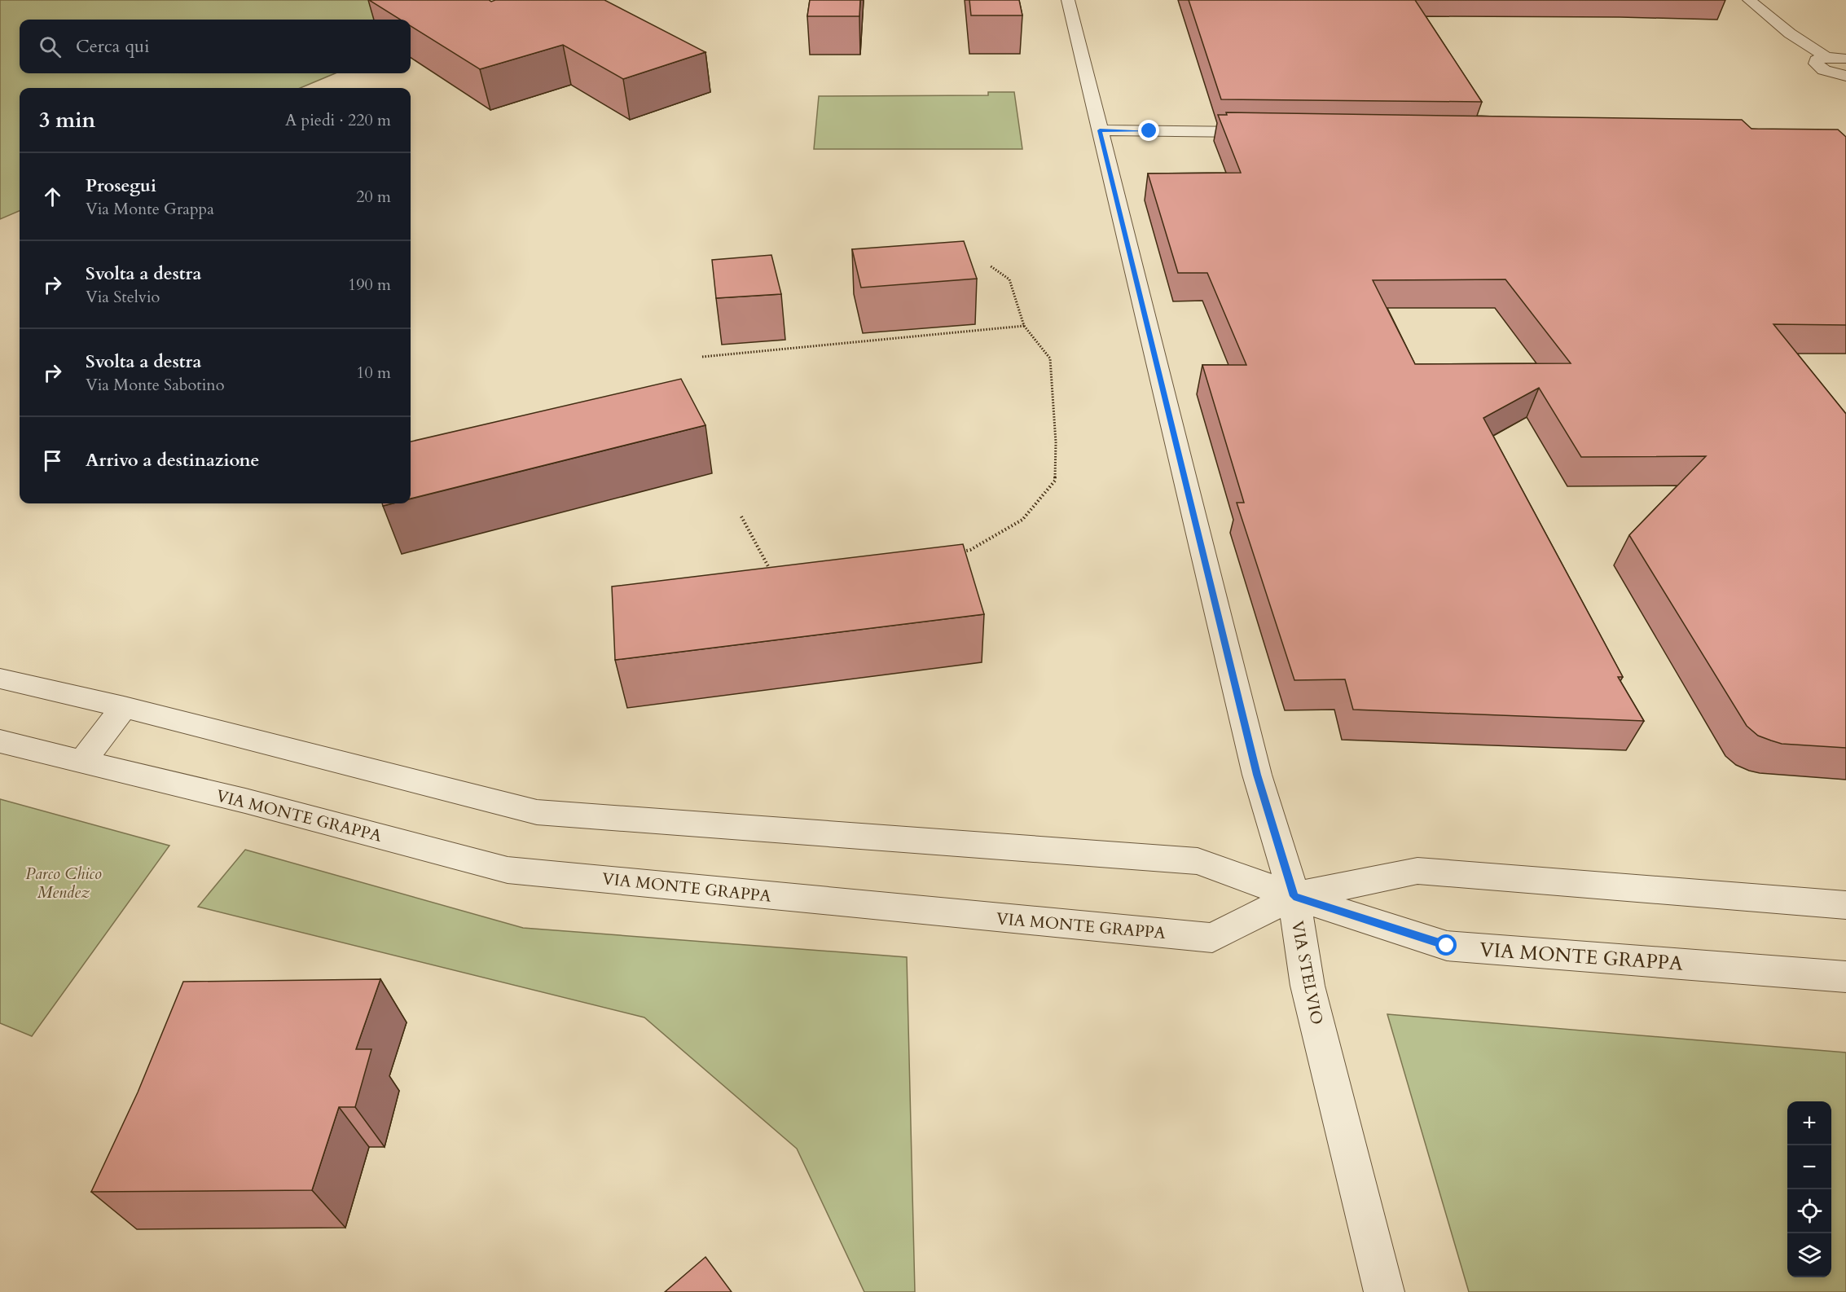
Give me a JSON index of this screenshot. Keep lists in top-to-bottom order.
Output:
{
  "streets": {
    "street": ["VIA MONTE GRAPPA", "VIA STELVIO"]
  },
  "crossings": [
    ["VIA MONTE GRAPPA", "VIA STELVIO"]
  ],
  "parks": ["Parco Chico Mendez"],
  "page": {
    "search": "Cerca qui",
    "heading": ["3 min", "A piedi · 220 m"],
    "list": [
      ["Prosegui", "Via Monte Grappa", "20 m"],
      ["Svolta a destra", "Via Stelvio", "190 m"],
      ["Svolta a destra", "Via Monte Sabotino", "10 m"],
      "Arrivo a destinazione"
    ],
    "map_buttons": ["+", "−"]
  }
}
